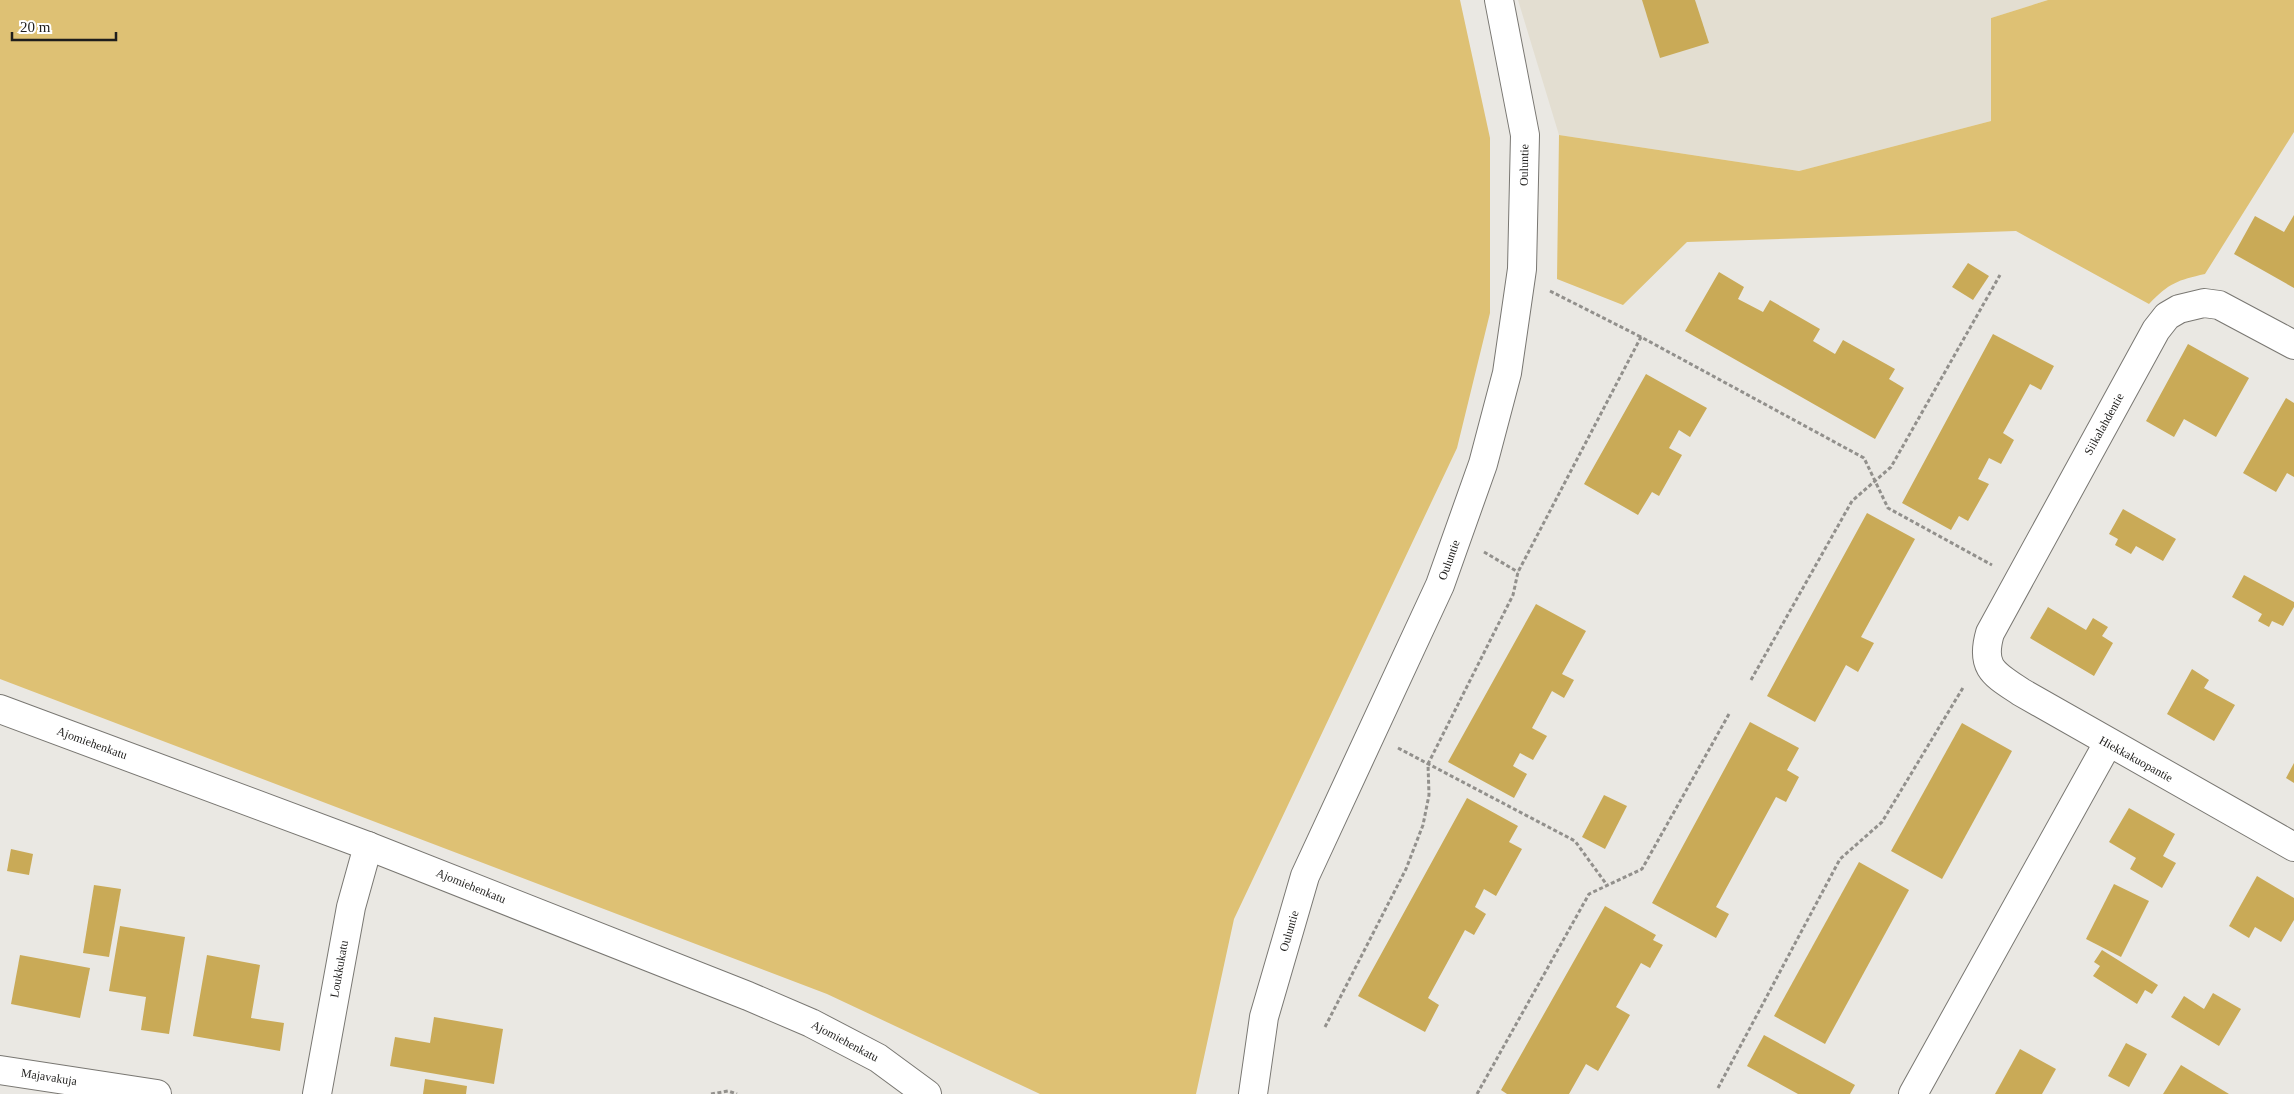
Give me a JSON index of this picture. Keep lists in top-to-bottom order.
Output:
{
  "streets": {
    "street": [
      "Ouluntie",
      "Siikalahdentie",
      "Ajomiehenkatu",
      "Hiekkakuopantie",
      "Loukkukatu",
      "Majavakuja"
    ]
  },
  "crossings": [
    ["Siikalahdentie", "Hiekkakuopantie"],
    ["Ajomiehenkatu", "Loukkukatu"]
  ],
  "scale_bar": "20 m"
}
